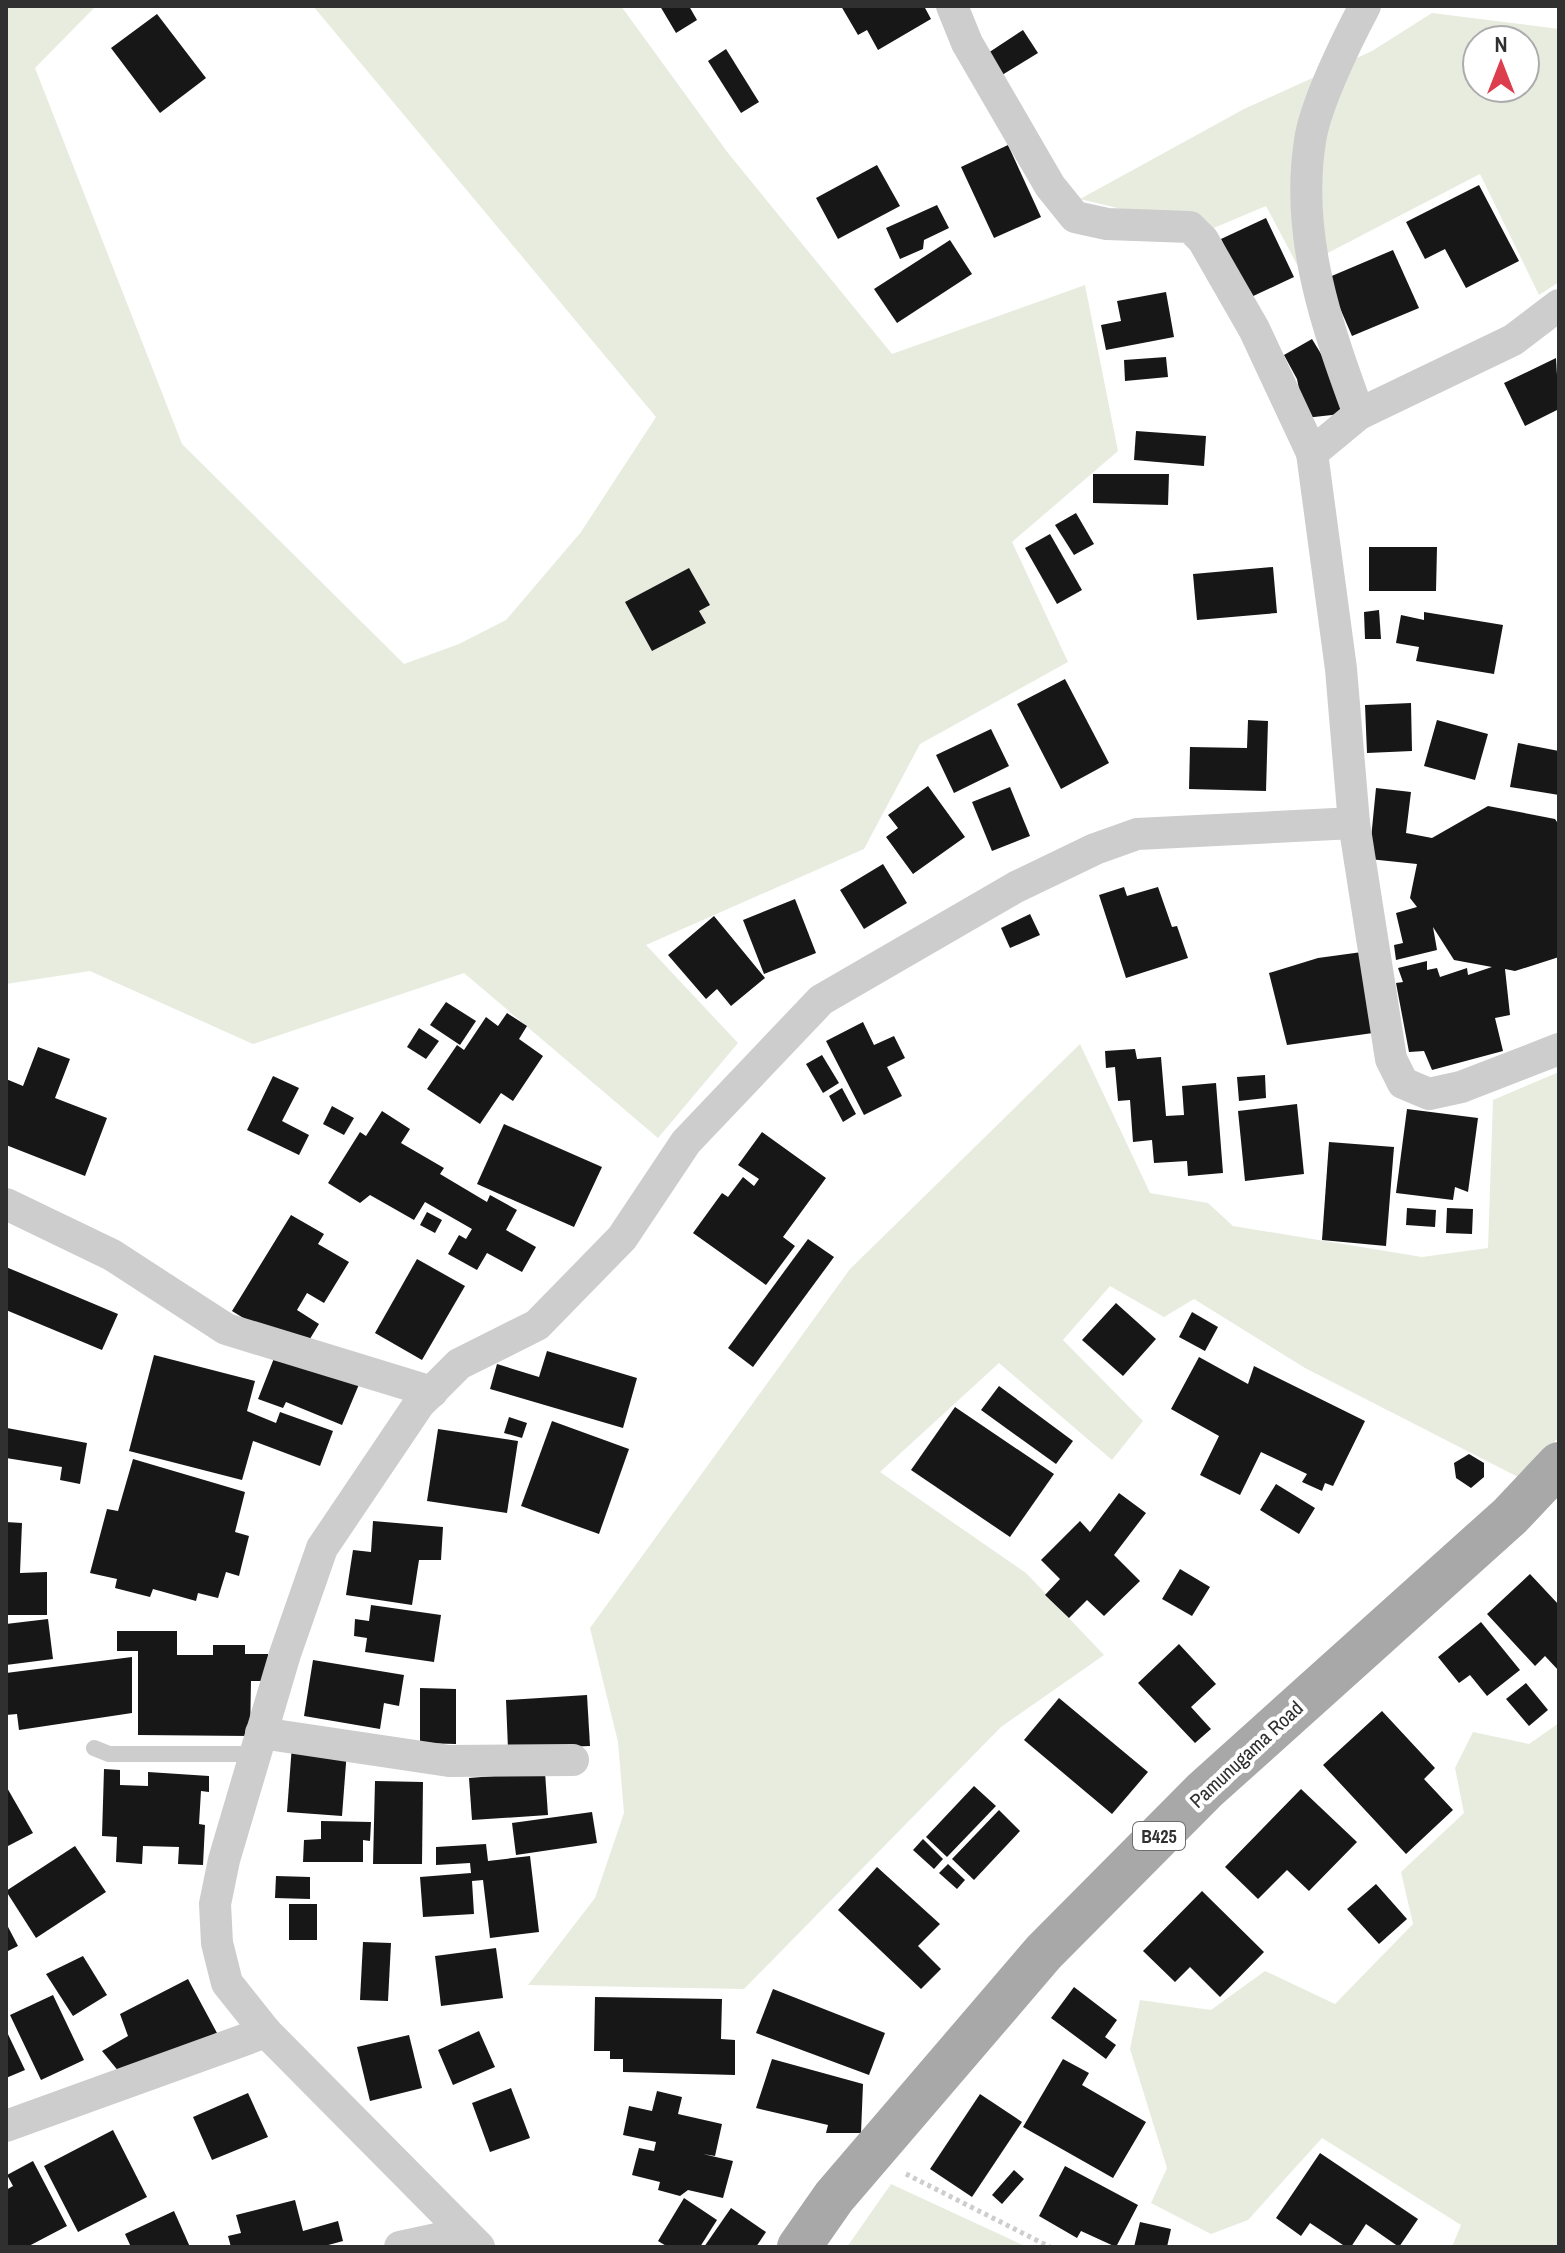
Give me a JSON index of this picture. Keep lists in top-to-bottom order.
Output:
{
  "streets": {
    "main road": ["Pamunugama Road", "B425"]
  },
  "north": "top"
}
